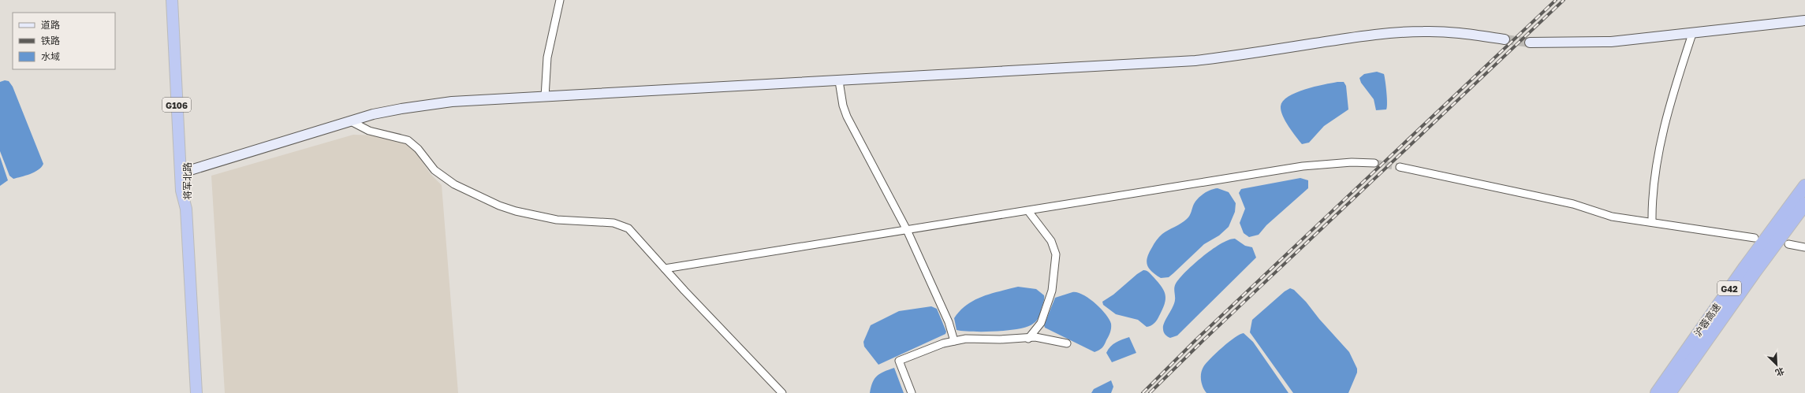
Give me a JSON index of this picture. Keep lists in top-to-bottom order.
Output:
{
  "streets": {
    "highway": [
      "G106",
      "将军北路",
      "G42",
      "沪蓉高速"
    ]
  },
  "crossings": [
    ["G106", "将军北路"]
  ],
  "legend": ["道路", "铁路", "水域"],
  "north": "bottom right"
}
